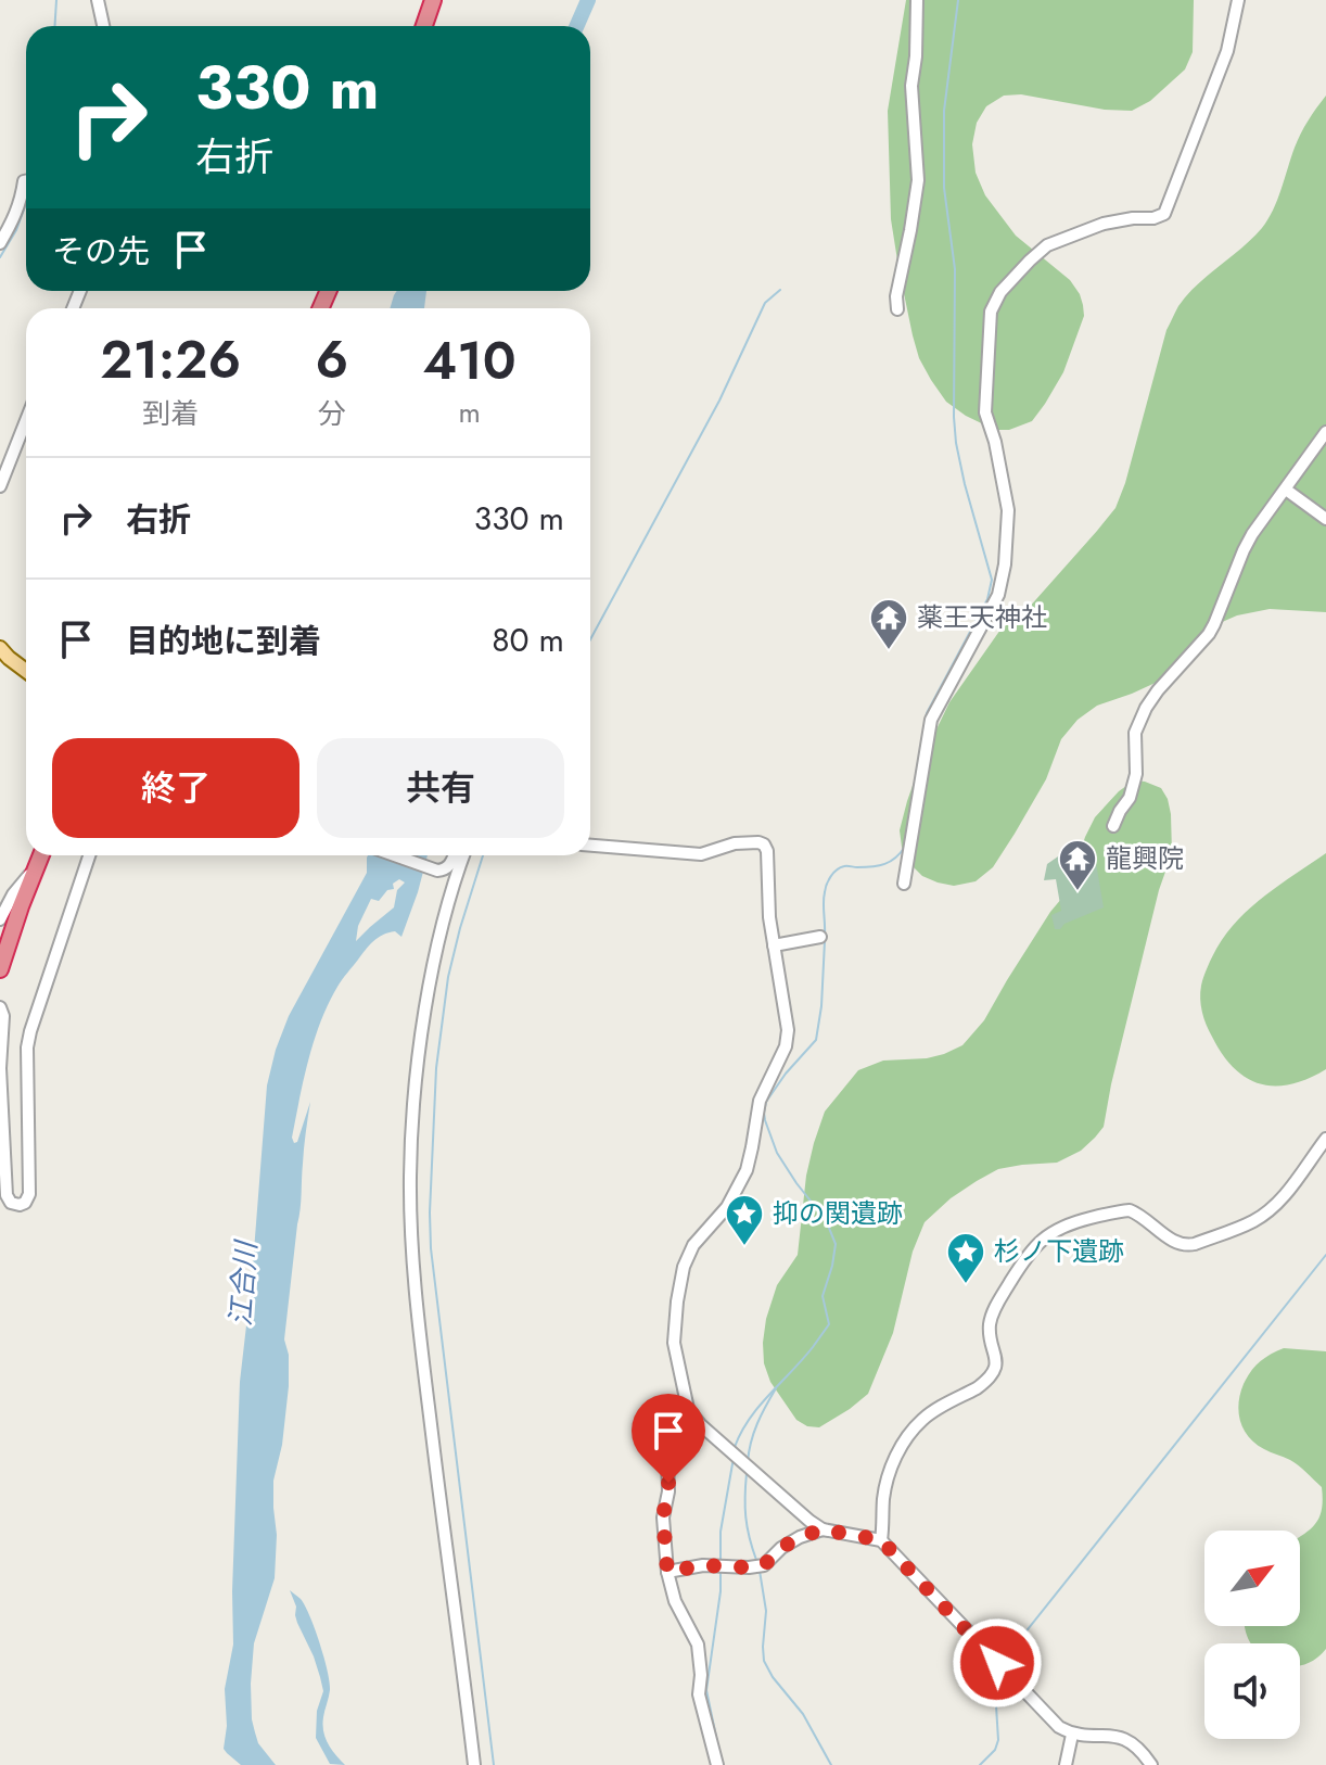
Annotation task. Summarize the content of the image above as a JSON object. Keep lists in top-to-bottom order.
{
  "water": ["江合川"],
  "places": {
    "temple": ["薬王天神社", "龍興院"],
    "place": ["抑の関遺跡", "杉ノ下遺跡"]
  },
  "north": "top right",
  "page": {
    "turn": ["330 m", "右折"],
    "then": "その先",
    "eta": [
      "21:26",
      "到着",
      "6",
      "分",
      "410",
      "m"
    ],
    "list": [
      {
        "name": "右折",
        "value": "330 m"
      },
      {
        "name": "目的地に到着",
        "value": "80 m"
      }
    ],
    "buttons": ["終了", "共有"]
  }
}
